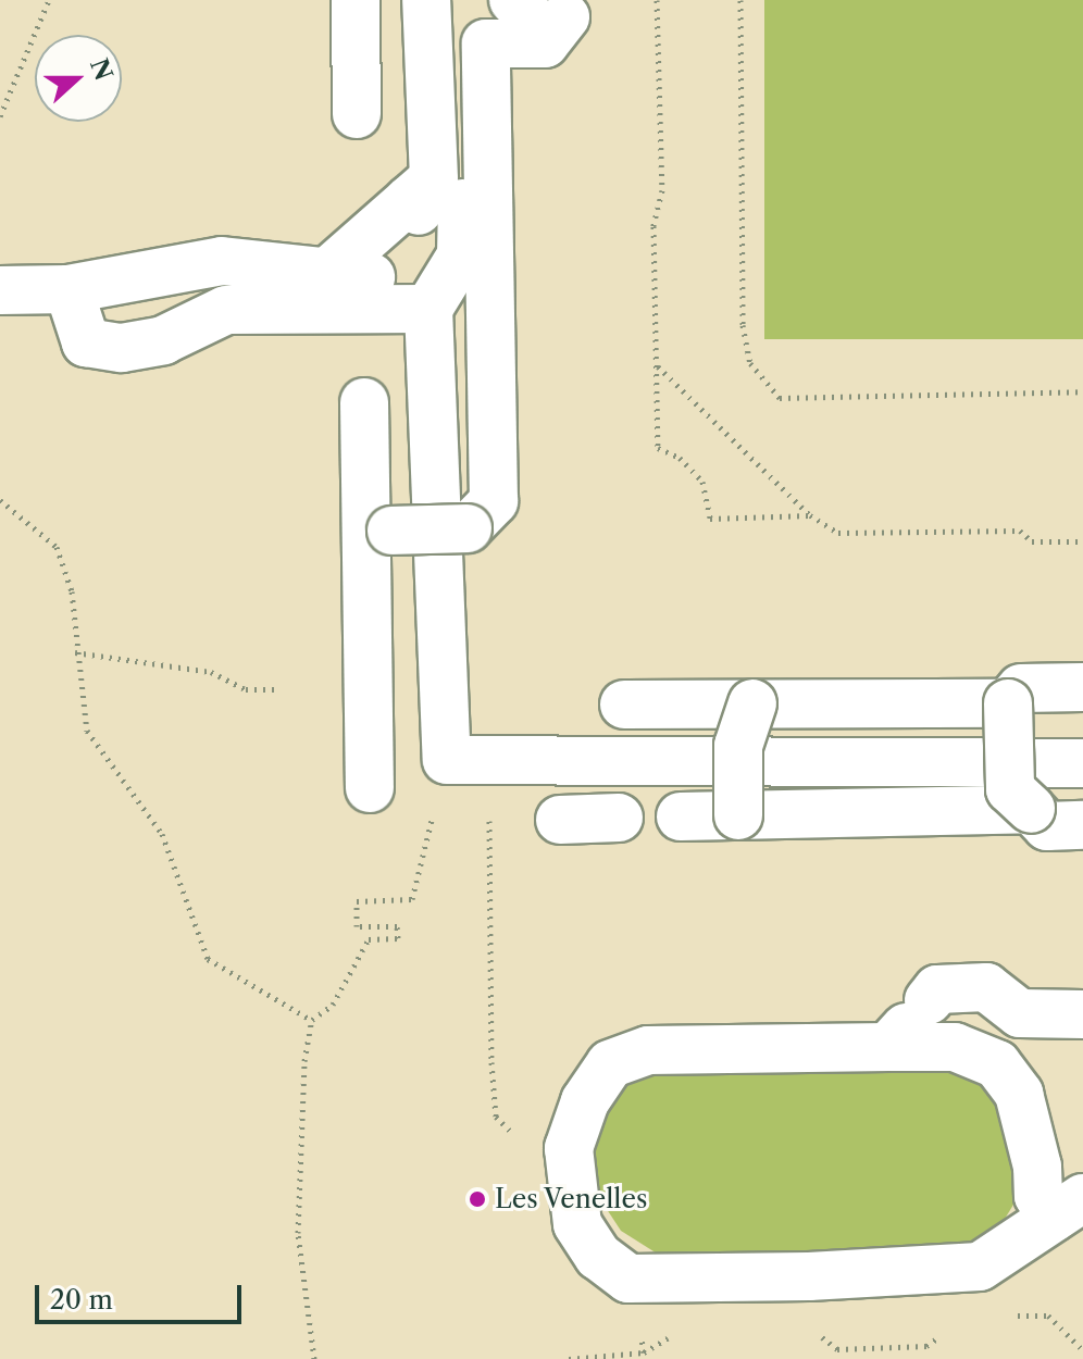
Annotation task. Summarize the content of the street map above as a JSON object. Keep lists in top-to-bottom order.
{
  "places": ["Les Venelles"],
  "scale_bar": "20 m",
  "north": "right"
}
